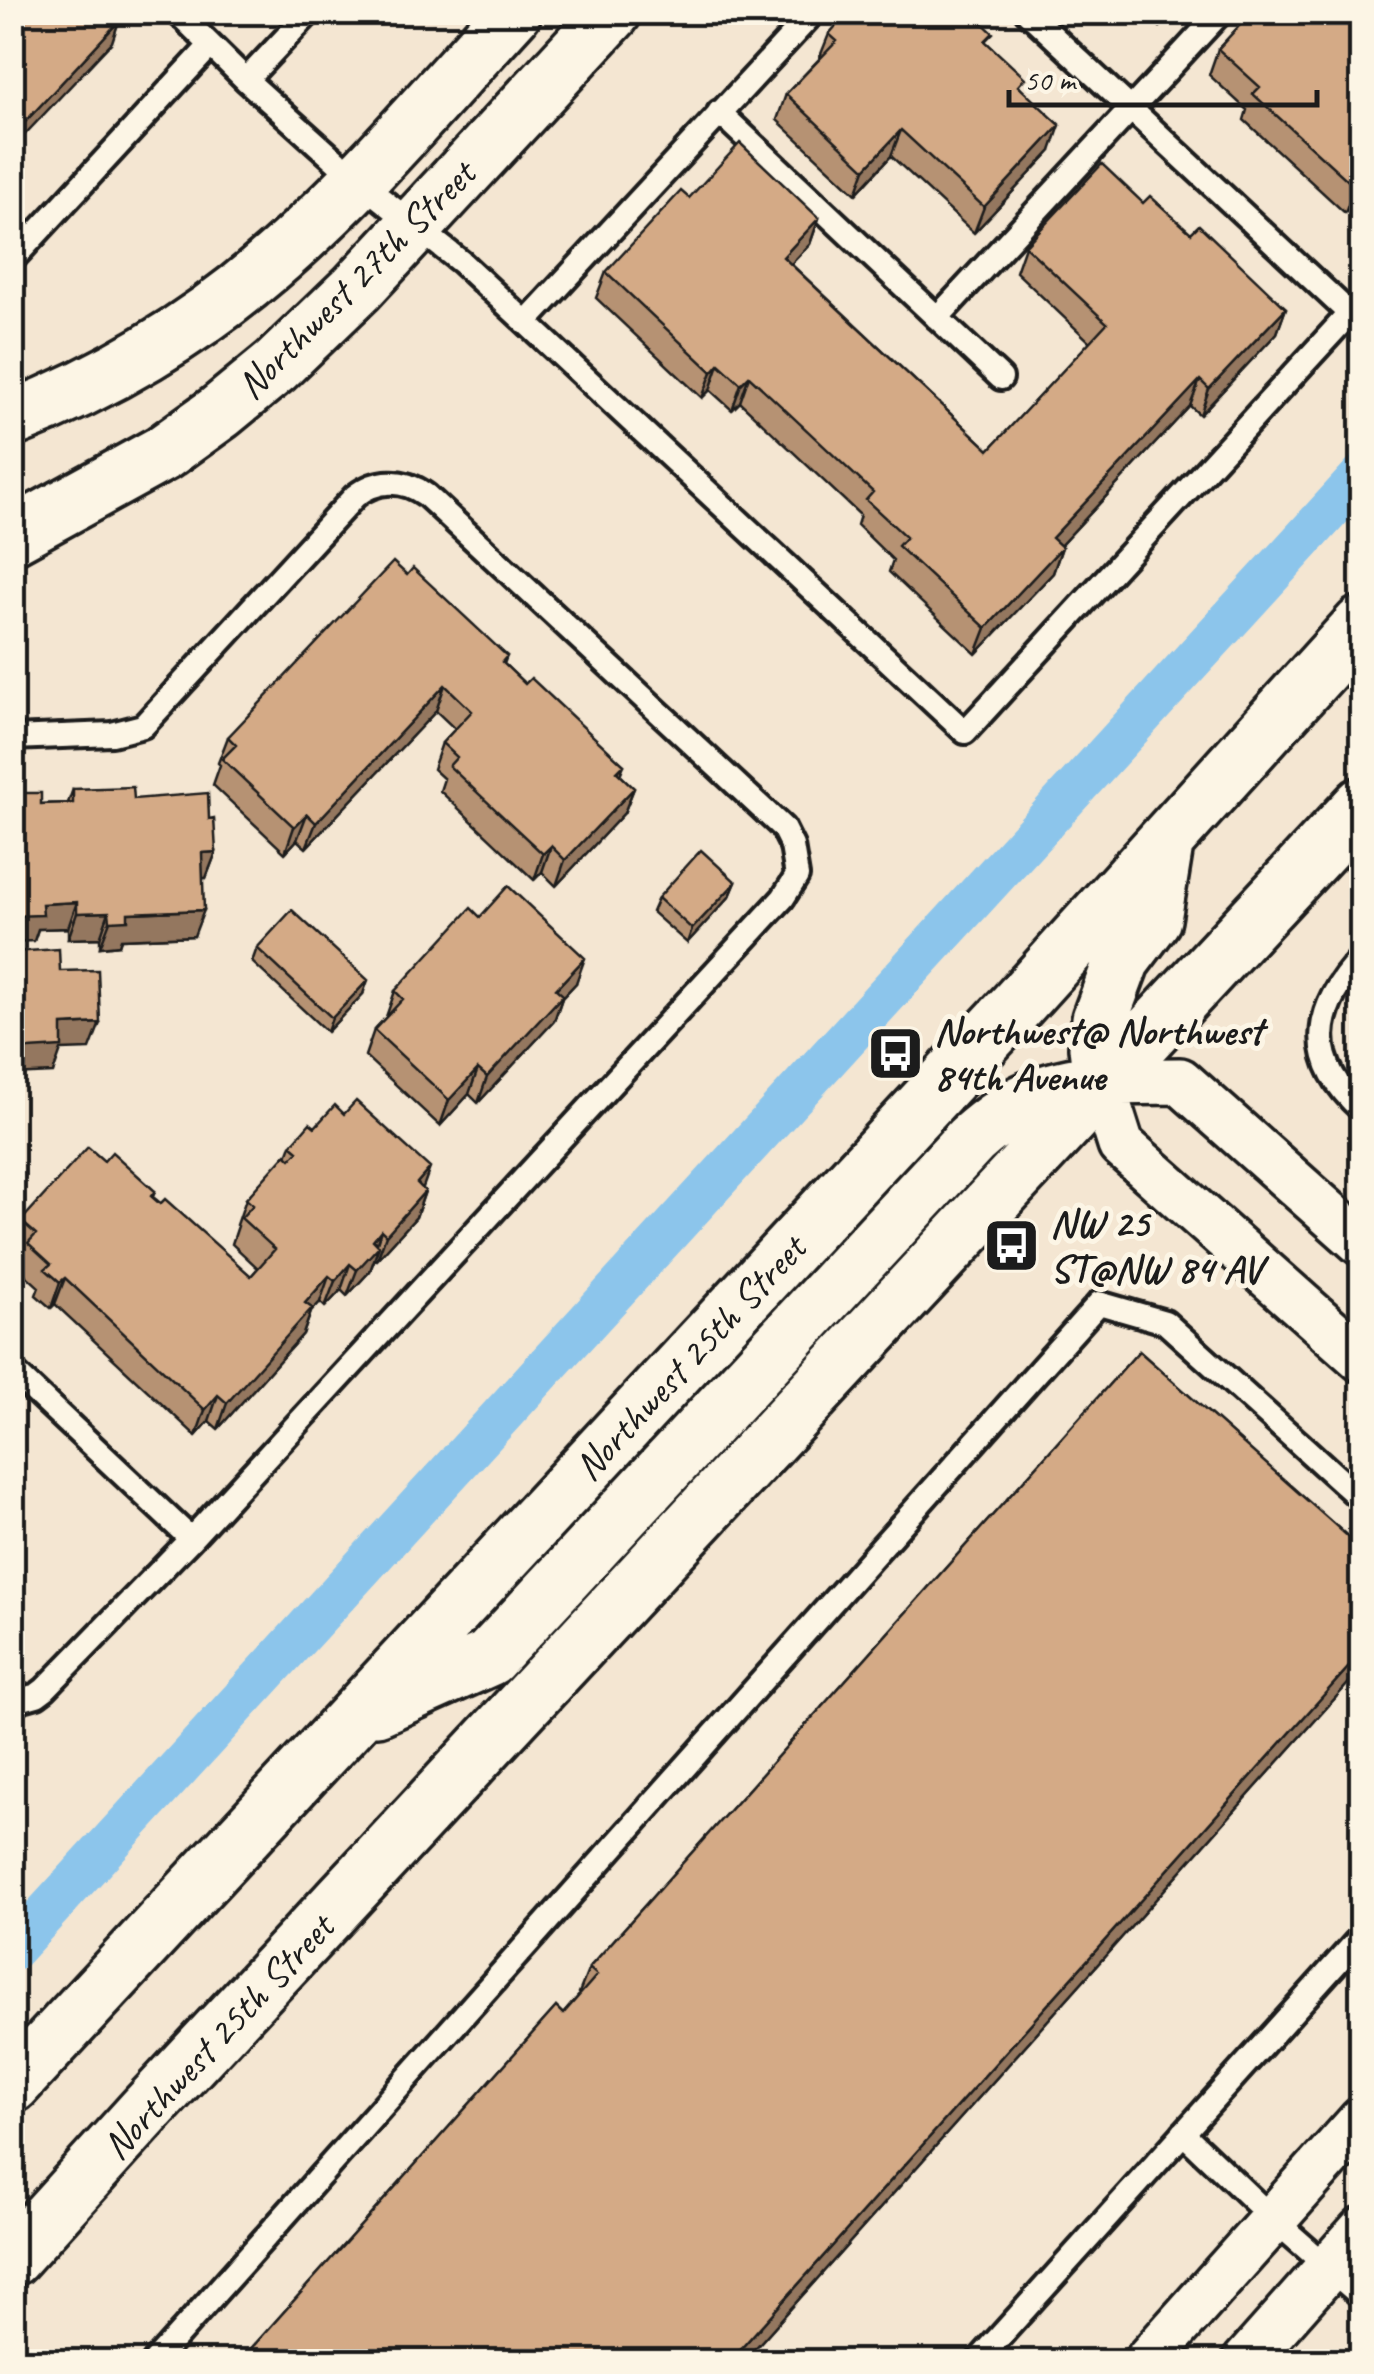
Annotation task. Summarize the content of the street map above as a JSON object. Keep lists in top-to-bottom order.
{
  "streets": {
    "main road": ["Northwest 27th Street", "Northwest 25th Street"]
  },
  "places": {
    "bus stop": ["Northwest@ Northwest 84th Avenue", "NW 25 ST@NW 84 AV"]
  },
  "scale_bar": "50 m"
}
